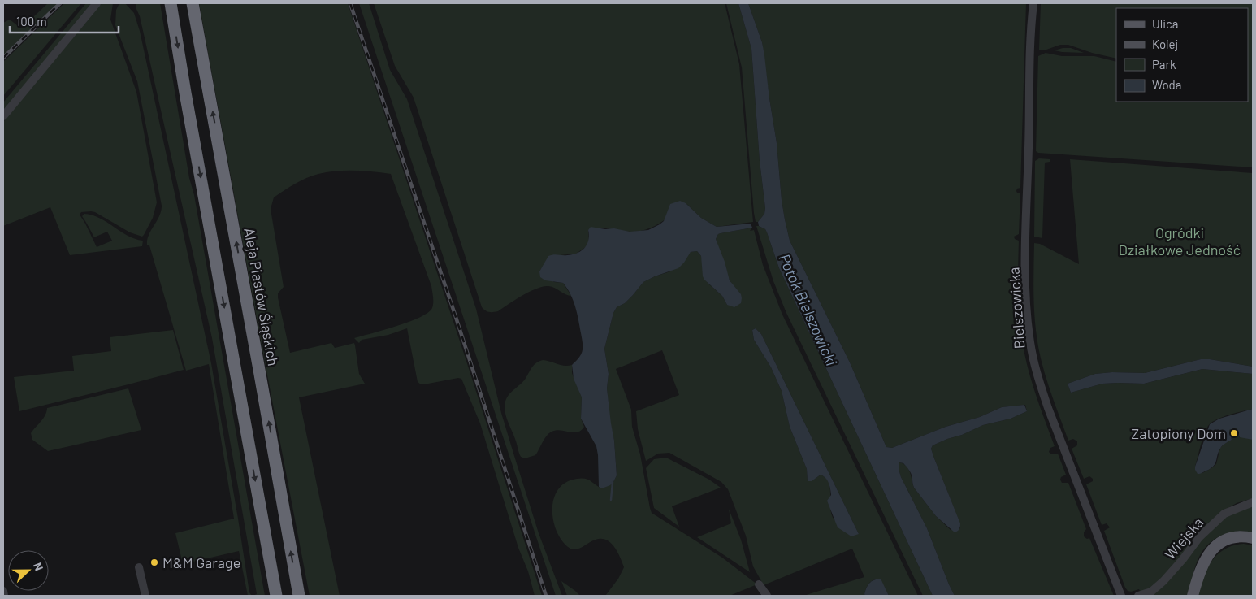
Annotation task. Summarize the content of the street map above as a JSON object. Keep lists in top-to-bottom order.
{
  "streets": {
    "highway": ["Aleja Piastów Śląskich"],
    "street": ["Bielszowicka", "Wiejska"]
  },
  "water": ["Potok Bielszowicki"],
  "parks": ["Ogródki Działkowe Jedność"],
  "places": ["Zatopiony Dom", "M&M Garage"],
  "legend": [
    "Ulica",
    "Kolej",
    "Park",
    "Woda"
  ],
  "scale_bar": "100 m",
  "north": "right"
}
